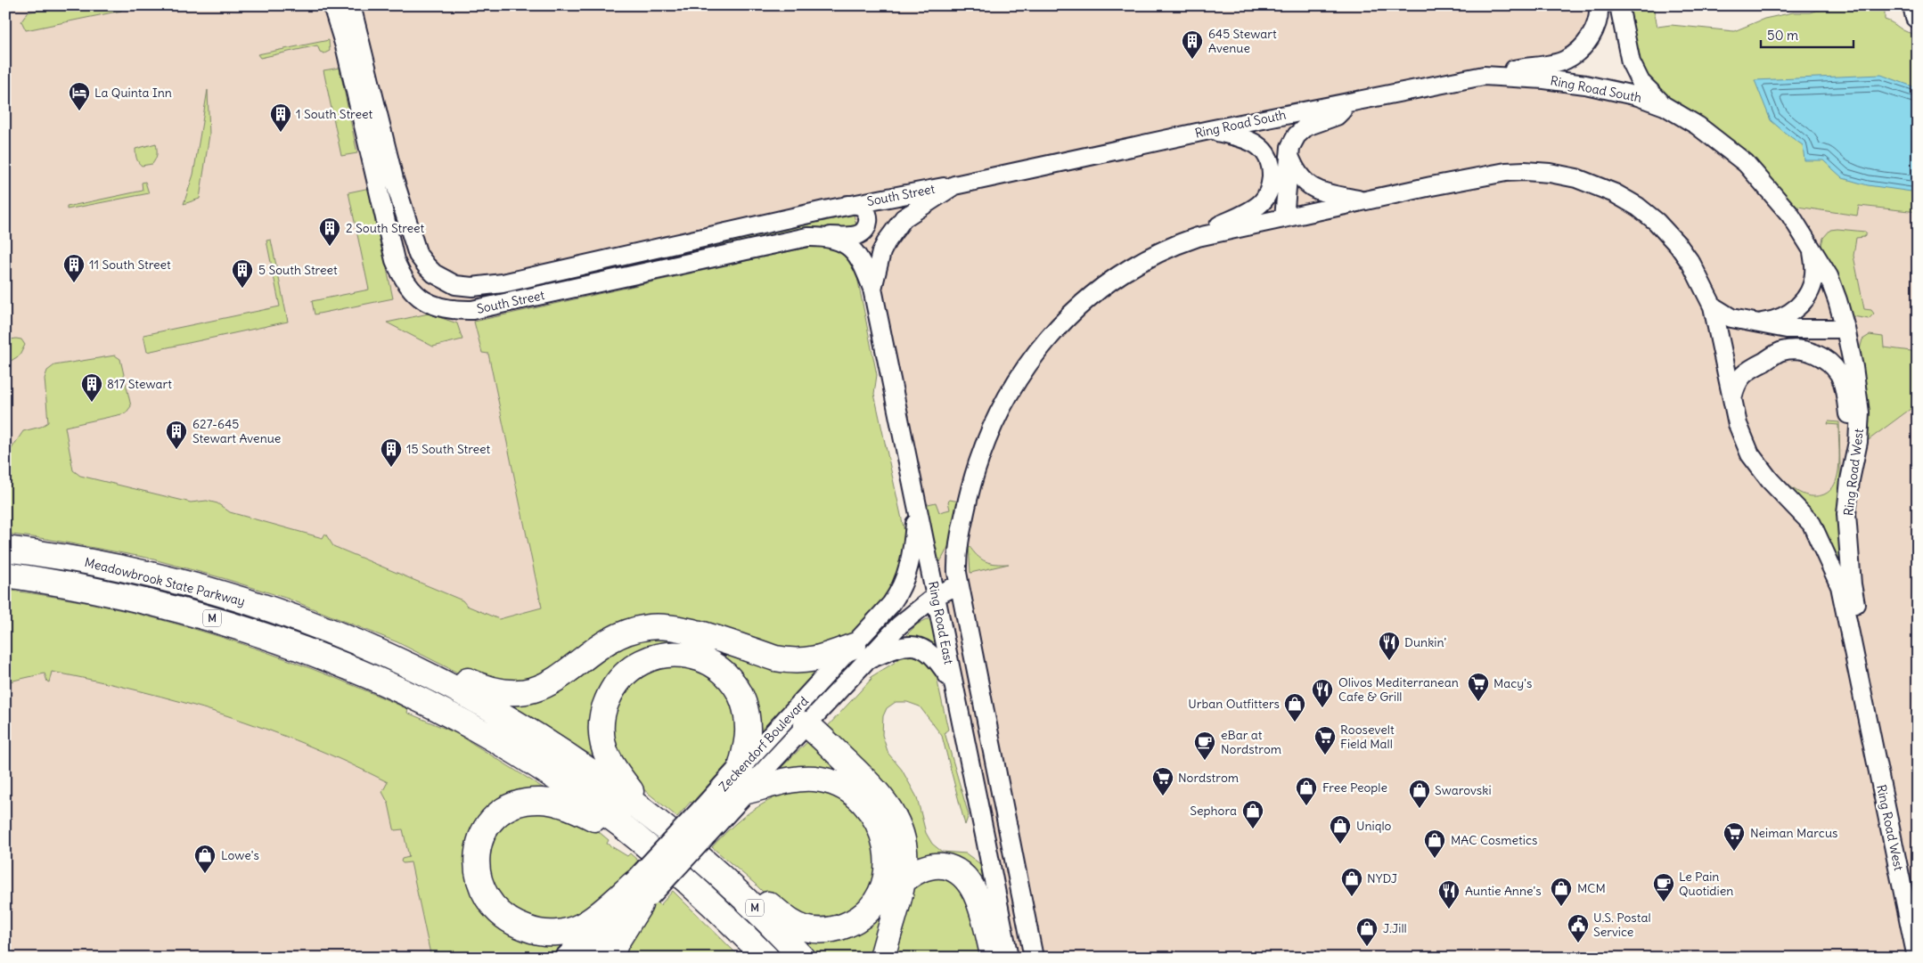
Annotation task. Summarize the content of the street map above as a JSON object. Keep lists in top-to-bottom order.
{
  "streets": {
    "highway": ["Meadowbrook State Parkway", "M"],
    "main road": ["Zeckendorf Boulevard"],
    "street": [
      "Ring Road South",
      "South Street",
      "Ring Road West",
      "Ring Road East"
    ]
  },
  "crossings": [
    ["Ring Road South", "South Street"],
    ["Ring Road South", "Ring Road West"],
    ["Ring Road South", "Ring Road East"],
    ["South Street", "Ring Road East"],
    ["Ring Road East", "Zeckendorf Boulevard"]
  ],
  "places": {
    "building": [
      "645 Stewart Avenue",
      "1 South Street",
      "2 South Street",
      "11 South Street",
      "5 South Street",
      "817 Stewart",
      "627-645 Stewart Avenue",
      "15 South Street"
    ],
    "hotel": ["La Quinta Inn"],
    "restaurant": ["Dunkin'", "Olivos Mediterranean Cafe & Grill", "Auntie Anne's"],
    "supermarket": [
      "Macy's",
      "Roosevelt Field Mall",
      "Nordstrom",
      "Neiman Marcus"
    ],
    "shop": [
      "Urban Outfitters",
      "Free People",
      "Swarovski",
      "Sephora",
      "Uniqlo",
      "MAC Cosmetics",
      "Lowe's",
      "NYDJ",
      "MCM",
      "J.Jill"
    ],
    "cafe": ["eBar at Nordstrom", "Le Pain Quotidien"],
    "public building": ["U.S. Postal Service"]
  },
  "scale_bar": "50 m"
}
